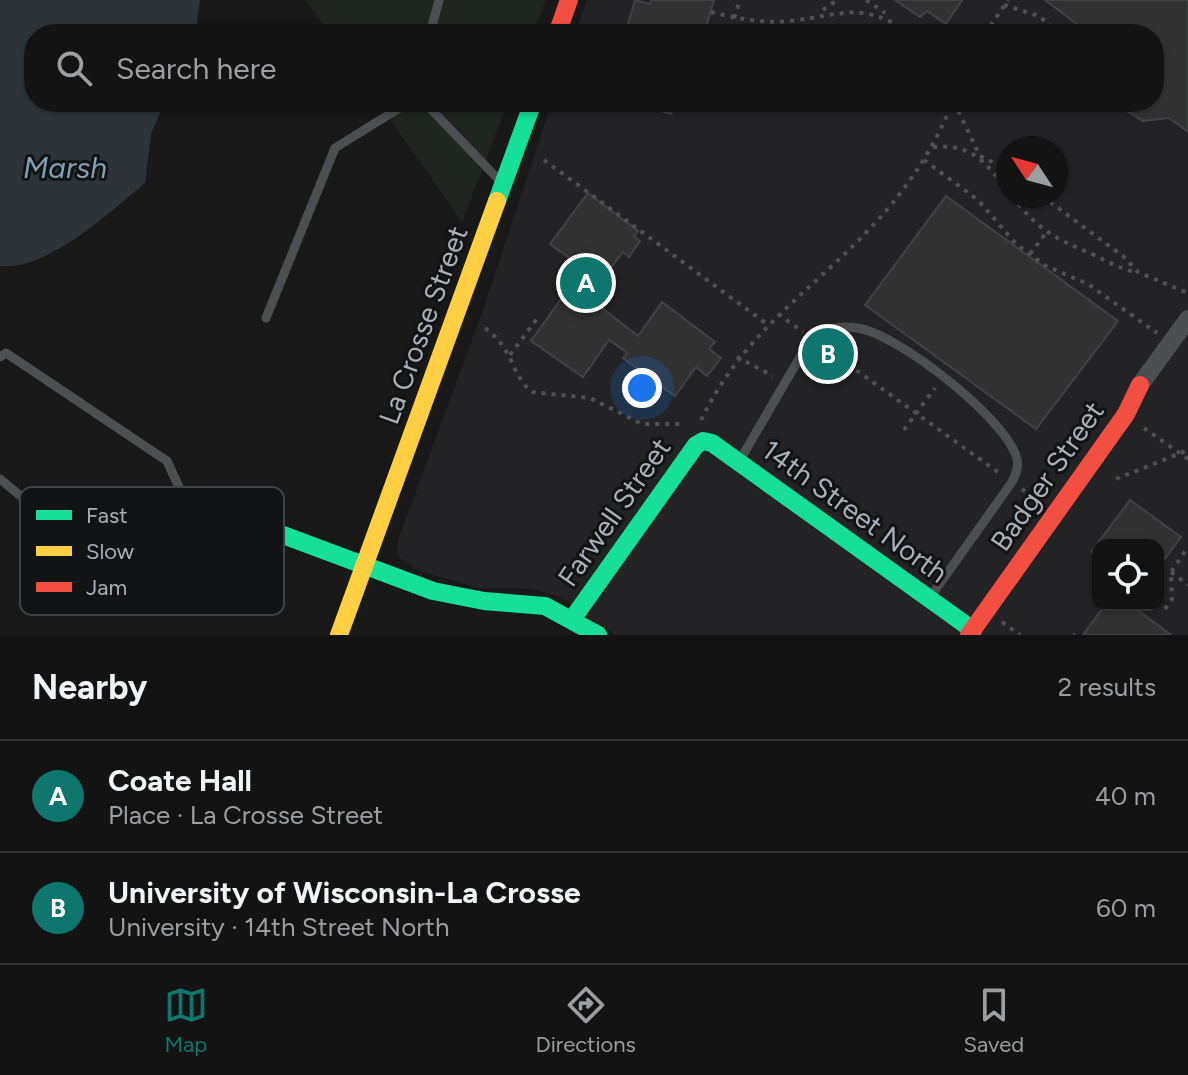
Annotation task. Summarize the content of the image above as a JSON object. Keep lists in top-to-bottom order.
{
  "streets": {
    "street": [
      "La Crosse Street",
      "Badger Street",
      "14th Street North",
      "Farwell Street"
    ]
  },
  "crossings": [
    ["Badger Street", "14th Street North"],
    ["14th Street North", "Farwell Street"]
  ],
  "water": ["Marsh"],
  "legend": ["Fast", "Slow", "Jam"],
  "north": "top left",
  "page": {
    "search": "Search here",
    "pins": ["A", "B"],
    "heading": ["Nearby", "2 results"],
    "list": [
      {
        "mark": "A",
        "name": "Coate Hall",
        "note": "Place · La Crosse Street",
        "value": "40 m"
      },
      {
        "mark": "B",
        "name": "University of Wisconsin-La Crosse",
        "note": "University · 14th Street North",
        "value": "60 m"
      }
    ],
    "nav": ["Map", "Directions", "Saved"]
  }
}
